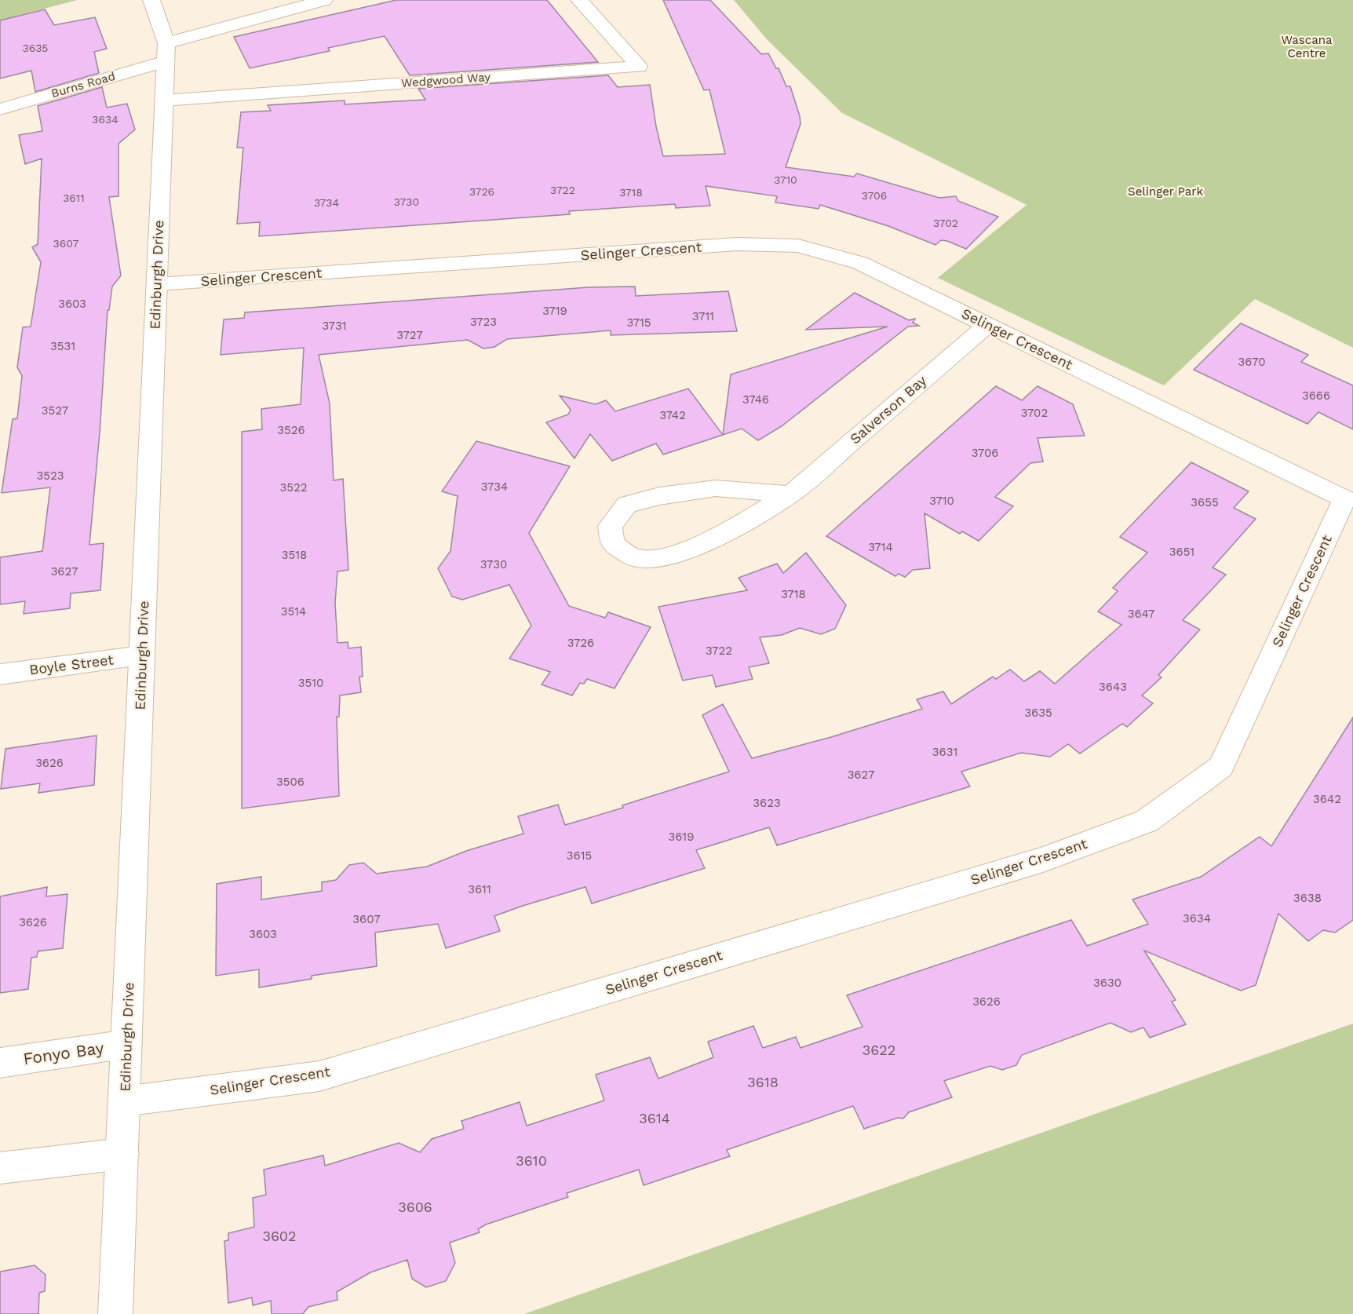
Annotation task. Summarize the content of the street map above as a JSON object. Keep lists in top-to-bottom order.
{
  "streets": {
    "street": [
      "Wedgwood Way",
      "Burns Road",
      "Selinger Crescent",
      "Edinburgh Drive",
      "Salverson Bay",
      "Boyle Street",
      "Fonyo Bay"
    ]
  },
  "crossings": [
    ["Wedgwood Way", "Edinburgh Drive"],
    ["Burns Road", "Edinburgh Drive"],
    ["Selinger Crescent", "Edinburgh Drive"],
    ["Selinger Crescent", "Salverson Bay"],
    ["Edinburgh Drive", "Boyle Street"],
    ["Edinburgh Drive", "Fonyo Bay"]
  ],
  "parks": ["Wascana Centre", "Selinger Park"],
  "house_numbers": [
    "3635",
    "3634",
    "3710",
    "3722",
    "3726",
    "3718",
    "3706",
    "3611",
    "3730",
    "3734",
    "3702",
    "3607",
    "3603",
    "3719",
    "3711",
    "3723",
    "3715",
    "3731",
    "3727",
    "3531",
    "3670",
    "3666",
    "3746",
    "3527",
    "3702",
    "3742",
    "3526",
    "3706",
    "3523",
    "3734",
    "3522",
    "3710",
    "3655",
    "3714",
    "3651",
    "3518",
    "3730",
    "3627",
    "3718",
    "3514",
    "3647",
    "3726",
    "3722",
    "3510",
    "3643",
    "3635",
    "3631",
    "3626",
    "3627",
    "3506",
    "3642",
    "3623",
    "3619",
    "3615",
    "3611",
    "3638",
    "3634",
    "3607",
    "3626",
    "3603",
    "3630",
    "3626",
    "3622",
    "3618",
    "3614",
    "3610",
    "3606",
    "3602"
  ]
}
